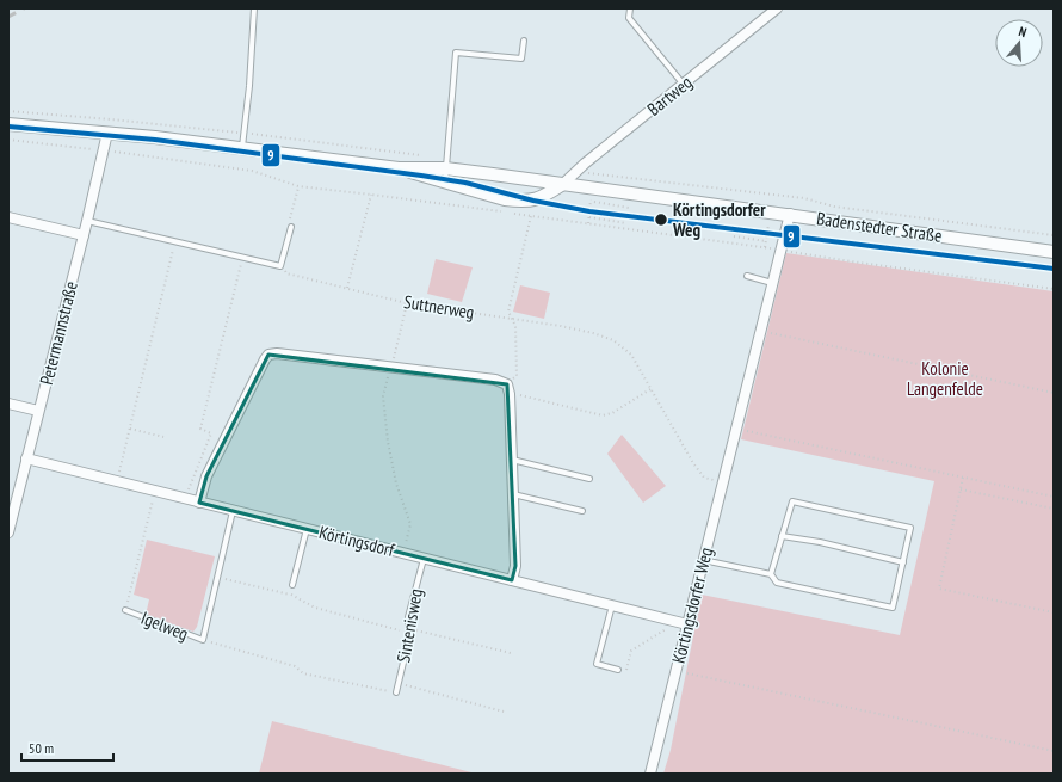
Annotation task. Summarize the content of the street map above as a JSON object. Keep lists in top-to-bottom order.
{
  "streets": {
    "street": [
      "Bartweg",
      "Badenstedter Straße",
      "Petermannstraße",
      "Körtingsdorf",
      "Körtingsdorfer Weg"
    ],
    "lane": ["Igelweg", "Sintenisweg"],
    "path": ["Suttnerweg"]
  },
  "crossings": [
    ["Bartweg", "Badenstedter Straße"],
    ["Badenstedter Straße", "Petermannstraße"],
    ["Badenstedter Straße", "Körtingsdorfer Weg"],
    ["Suttnerweg", "Körtingsdorfer Weg"],
    ["Petermannstraße", "Körtingsdorf"],
    ["Körtingsdorf", "Körtingsdorfer Weg"],
    ["Körtingsdorf", "Igelweg"],
    ["Körtingsdorf", "Sintenisweg"]
  ],
  "parks": ["Kolonie Langenfelde"],
  "places": ["Körtingsdorfer Weg"],
  "lines": ["transit line 9"],
  "scale_bar": "50 m",
  "north": "top"
}
